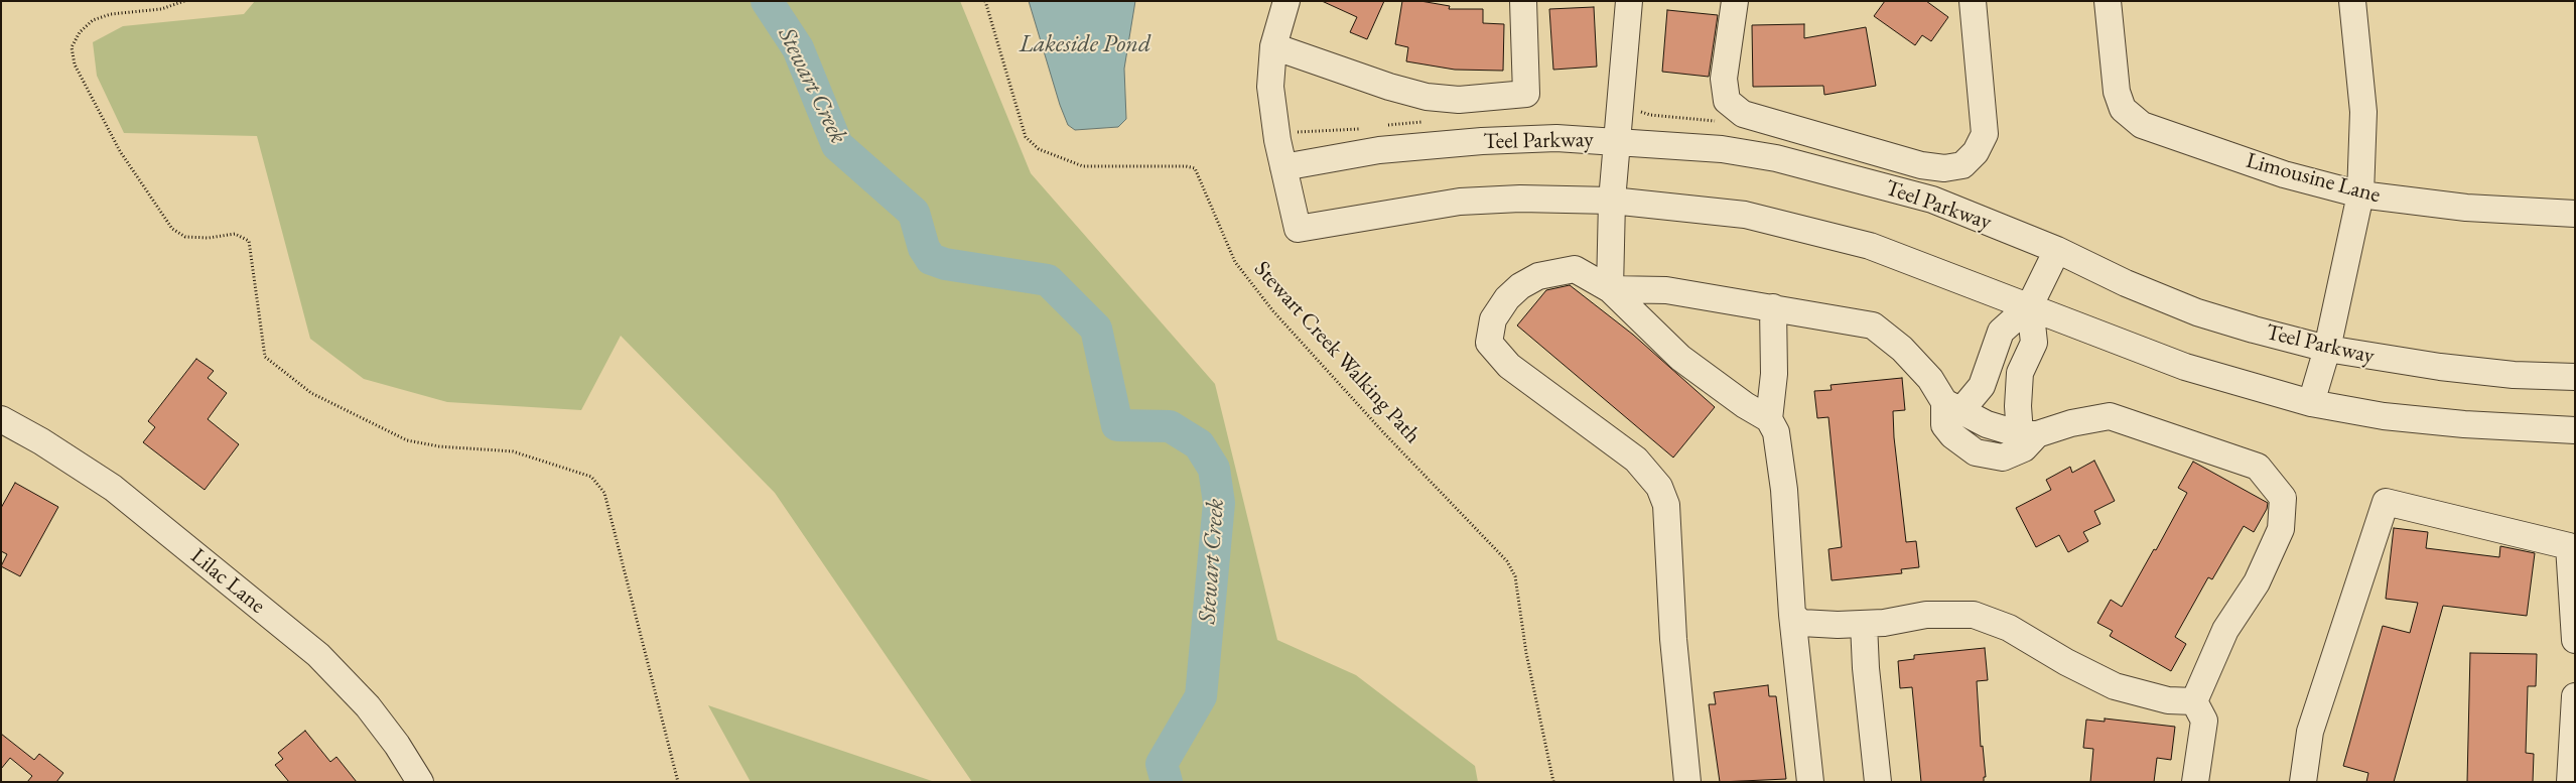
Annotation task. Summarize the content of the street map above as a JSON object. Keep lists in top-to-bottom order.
{
  "streets": {
    "street": ["Teel Parkway", "Limousine Lane", "Lilac Lane"],
    "path": ["Stewart Creek Walking Path"]
  },
  "water": ["Lakeside Pond", "Stewart Creek"]
}
